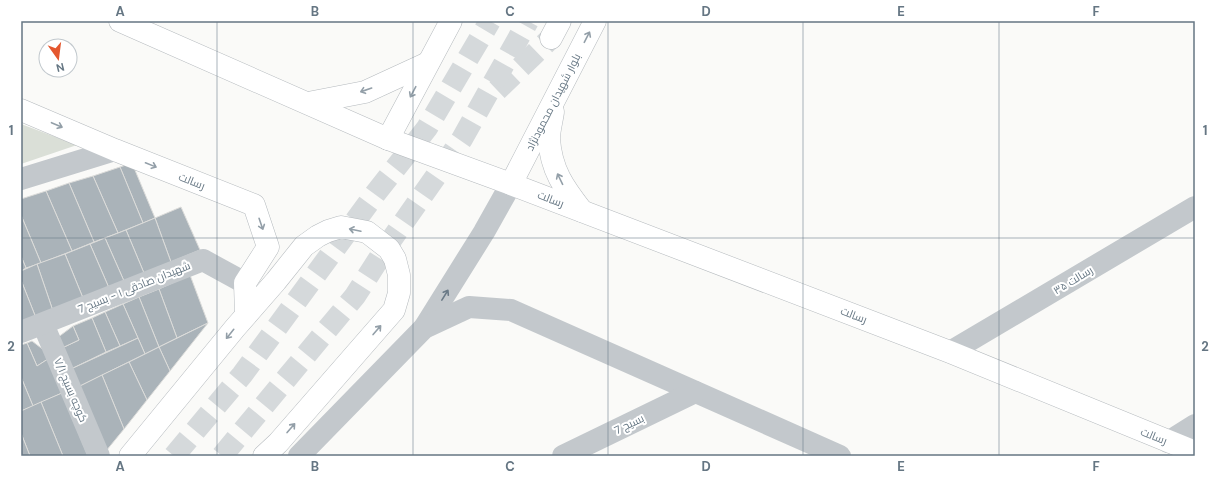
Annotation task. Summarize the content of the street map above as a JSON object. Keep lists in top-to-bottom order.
{
  "streets": {
    "main road": ["بلوار شهیدان محمودنژاد", "رسالت"],
    "street": [
      "رسالت ۳۵",
      "شهیدان صادقی ۱ - بسیج 7",
      "کوچه بسیج ۷/۱",
      "بسیج 7"
    ]
  },
  "crossings": [
    ["بلوار شهیدان محمودنژاد", "رسالت"],
    ["رسالت", "رسالت ۳۵"],
    ["رسالت", "شهیدان صادقی ۱ - بسیج 7"],
    ["شهیدان صادقی ۱ - بسیج 7", "کوچه بسیج ۷/۱"]
  ],
  "one_way": ["بلوار شهیدان محمودنژاد"],
  "north": "bottom",
  "grid": {
    "columns": [
      "A",
      "B",
      "C",
      "D",
      "E",
      "F"
    ],
    "rows": ["1", "2"]
  }
}
